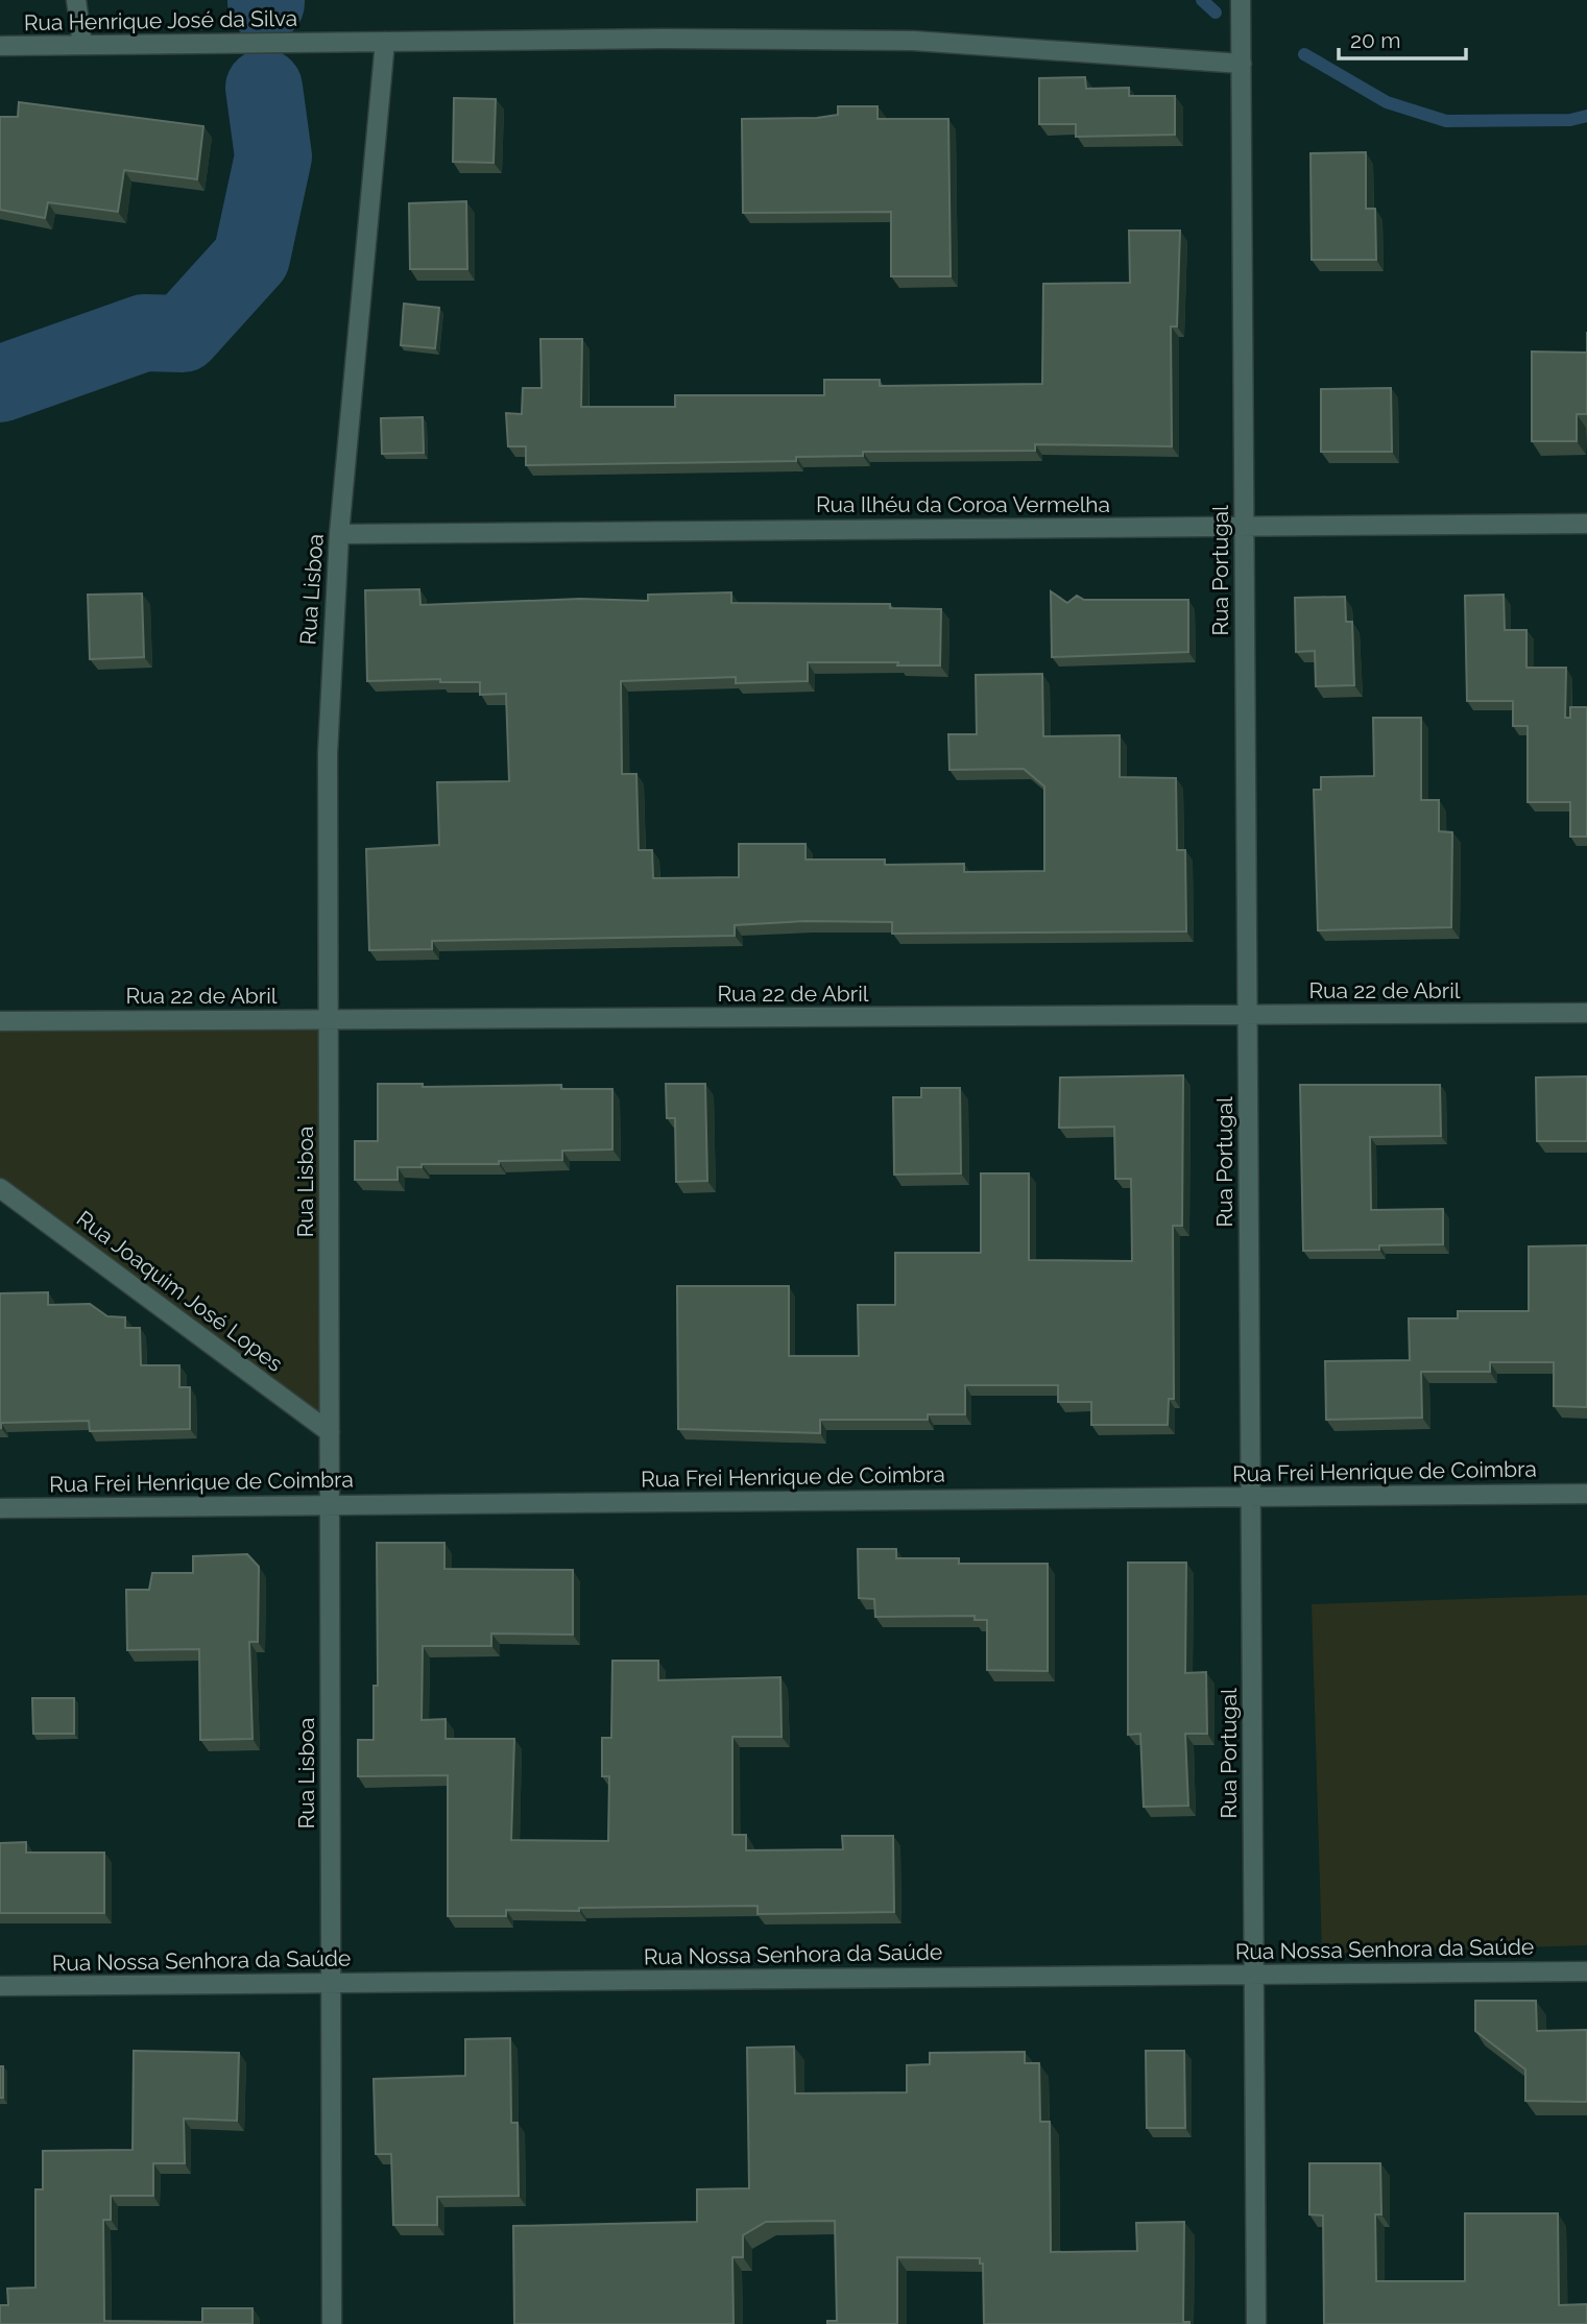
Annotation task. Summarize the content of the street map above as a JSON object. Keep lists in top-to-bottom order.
{
  "streets": {
    "street": [
      "Rua Henrique José da Silva",
      "Rua Ilhéu da Coroa Vermelha",
      "Rua Portugal",
      "Rua Lisboa",
      "Rua 22 de Abril",
      "Rua Joaquim José Lopes",
      "Rua Frei Henrique de Coimbra",
      "Rua Nossa Senhora da Saúde"
    ]
  },
  "crossings": [
    ["Rua Henrique José da Silva", "Rua Portugal"],
    ["Rua Henrique José da Silva", "Rua Lisboa"],
    ["Rua Ilhéu da Coroa Vermelha", "Rua Portugal"],
    ["Rua Ilhéu da Coroa Vermelha", "Rua Lisboa"],
    ["Rua Portugal", "Rua 22 de Abril"],
    ["Rua Portugal", "Rua Frei Henrique de Coimbra"],
    ["Rua Portugal", "Rua Nossa Senhora da Saúde"],
    ["Rua Lisboa", "Rua 22 de Abril"],
    ["Rua Lisboa", "Rua Joaquim José Lopes"],
    ["Rua Lisboa", "Rua Frei Henrique de Coimbra"],
    ["Rua Lisboa", "Rua Nossa Senhora da Saúde"]
  ],
  "scale_bar": "20 m"
}
